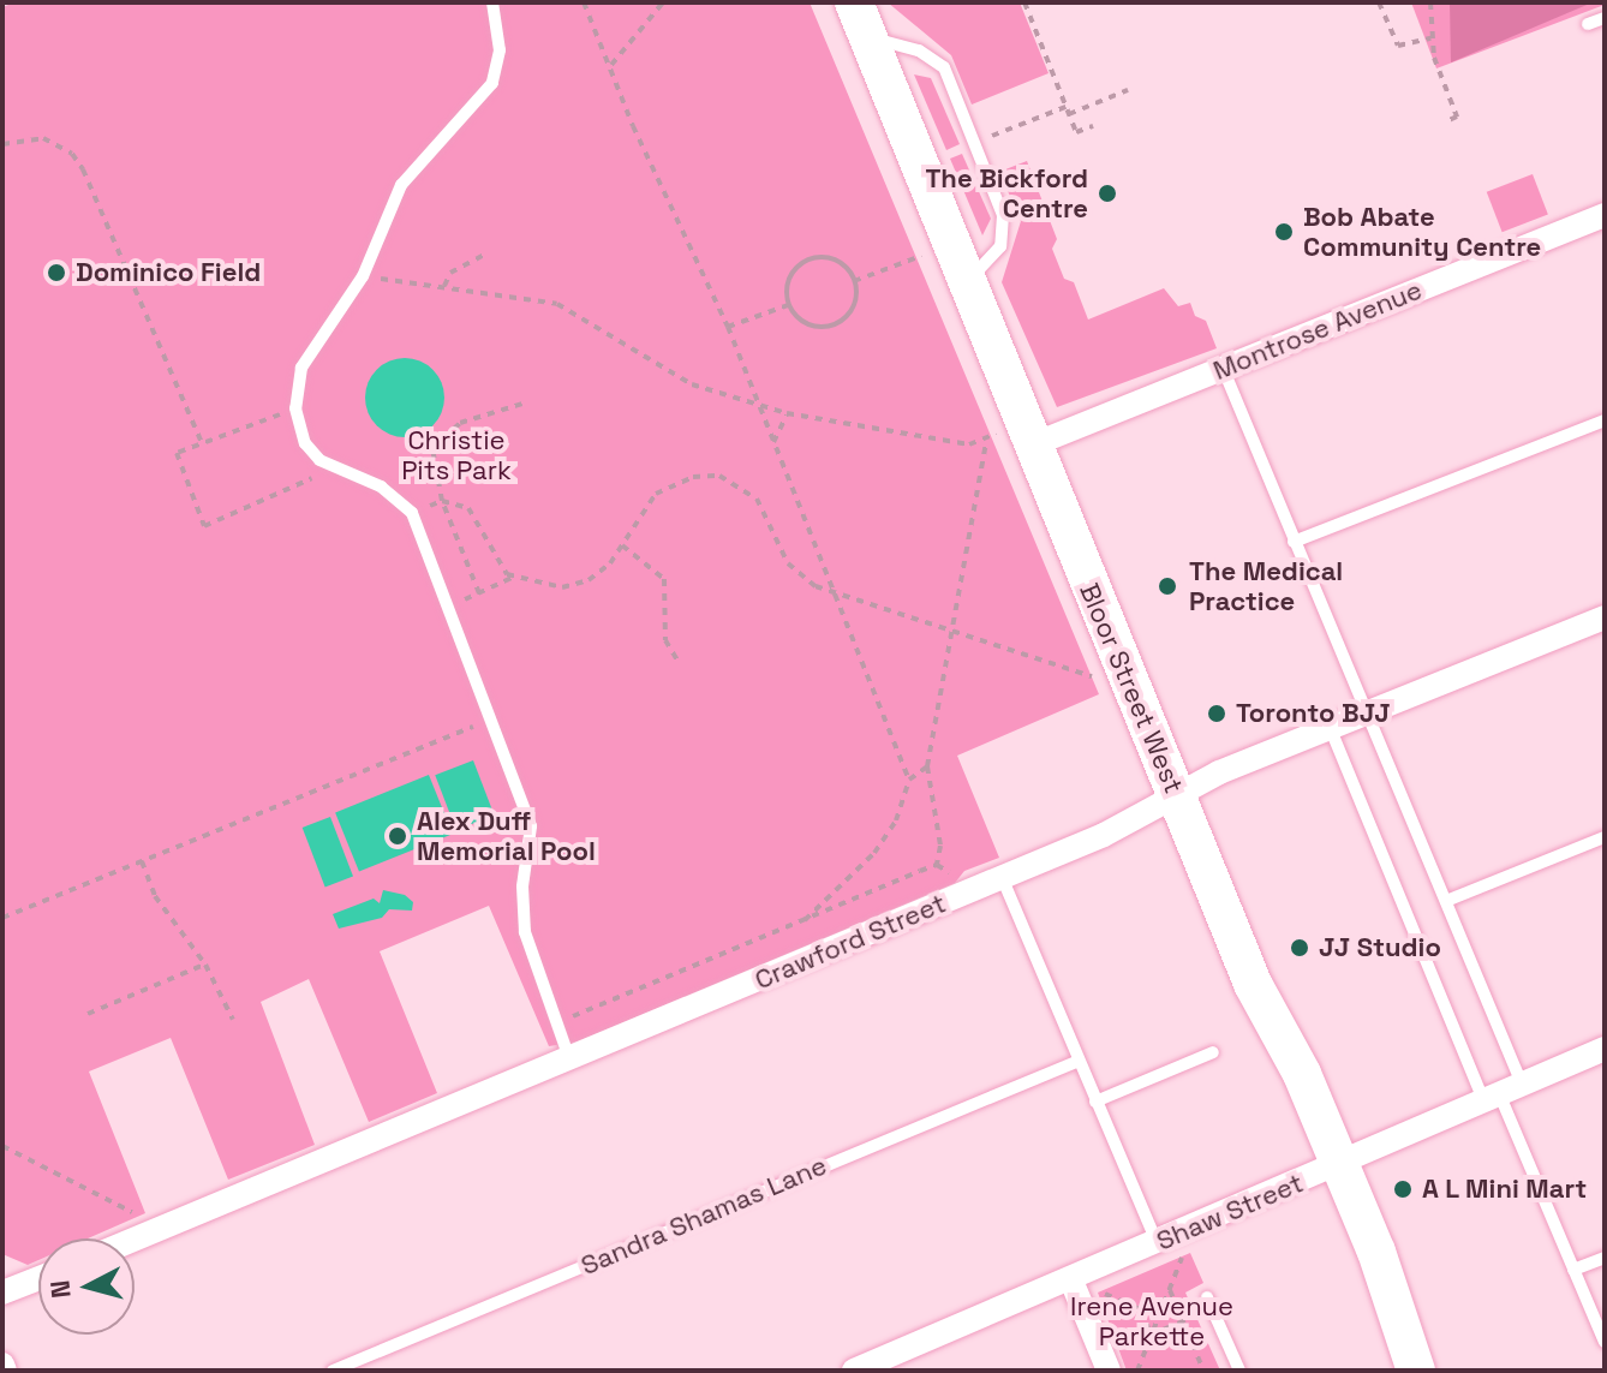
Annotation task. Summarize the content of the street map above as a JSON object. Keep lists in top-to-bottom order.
{
  "streets": {
    "main road": ["Bloor Street West"],
    "street": ["Montrose Avenue", "Crawford Street", "Shaw Street"],
    "lane": ["Sandra Shamas Lane"]
  },
  "crossings": [
    ["Montrose Avenue", "Bloor Street West"],
    ["Bloor Street West", "Crawford Street"],
    ["Bloor Street West", "Shaw Street"]
  ],
  "parks": ["Christie Pits Park", "Irene Avenue Parkette"],
  "places": [
    "The Bickford Centre",
    "Bob Abate Community Centre",
    "Dominico Field",
    "The Medical Practice",
    "Toronto BJJ",
    "Alex Duff Memorial Pool",
    "JJ Studio",
    "A L Mini Mart"
  ],
  "north": "left"
}
